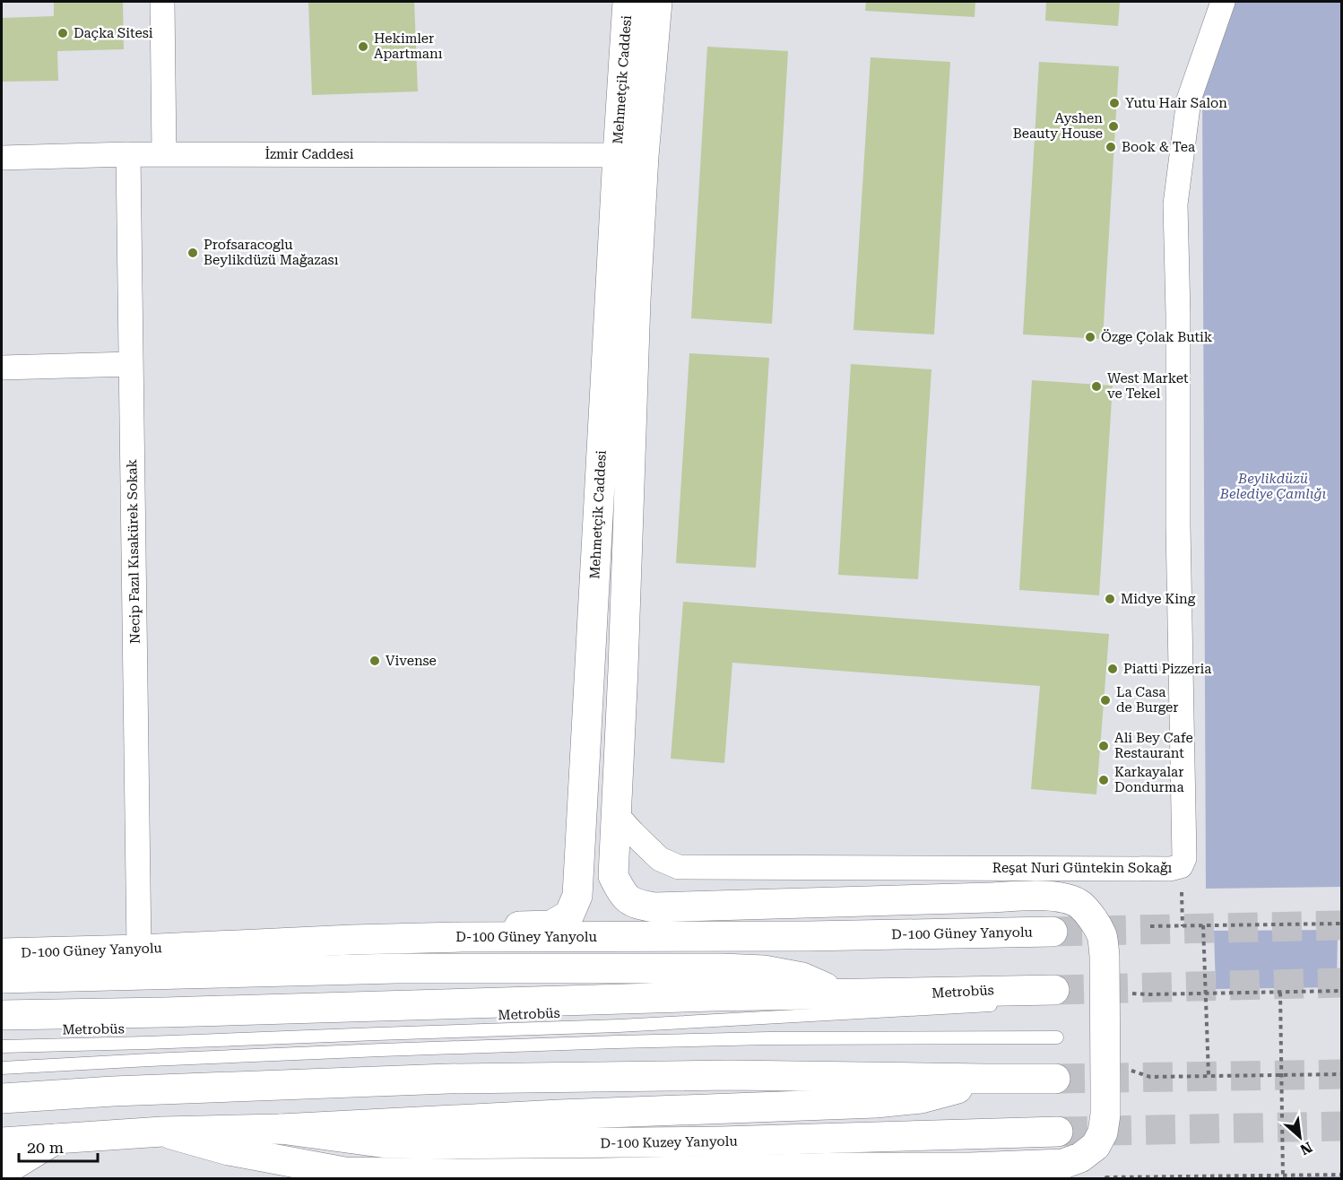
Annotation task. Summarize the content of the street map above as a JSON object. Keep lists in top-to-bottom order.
{
  "streets": {
    "main road": ["Mehmetçik Caddesi", "D-100 Güney Yanyolu", "D-100 Kuzey Yanyolu"],
    "street": ["İzmir Caddesi", "Necip Fazıl Kısakürek Sokak", "Reşat Nuri Güntekin Sokağı"],
    "lane": ["Metrobüs"]
  },
  "crossings": [
    ["Mehmetçik Caddesi", "İzmir Caddesi"],
    ["Mehmetçik Caddesi", "Reşat Nuri Güntekin Sokağı"],
    ["Mehmetçik Caddesi", "D-100 Güney Yanyolu"],
    ["İzmir Caddesi", "Necip Fazıl Kısakürek Sokak"],
    ["Necip Fazıl Kısakürek Sokak", "D-100 Güney Yanyolu"]
  ],
  "parks": ["Beylikdüzü Belediye Çamlığı"],
  "places": [
    "Daçka Sitesi",
    "Hekimler Apartmanı",
    "Yutu Hair Salon",
    "Ayshen Beauty House",
    "Book & Tea",
    "Profsaracoglu Beylikdüzü Mağazası",
    "Özge Çolak Butik",
    "West Market ve Tekel",
    "Midye King",
    "Vivense",
    "Piatti Pizzeria",
    "La Casa de Burger",
    "Ali Bey Cafe Restaurant",
    "Karkayalar Dondurma"
  ],
  "scale_bar": "20 m",
  "north": "bottom right"
}
